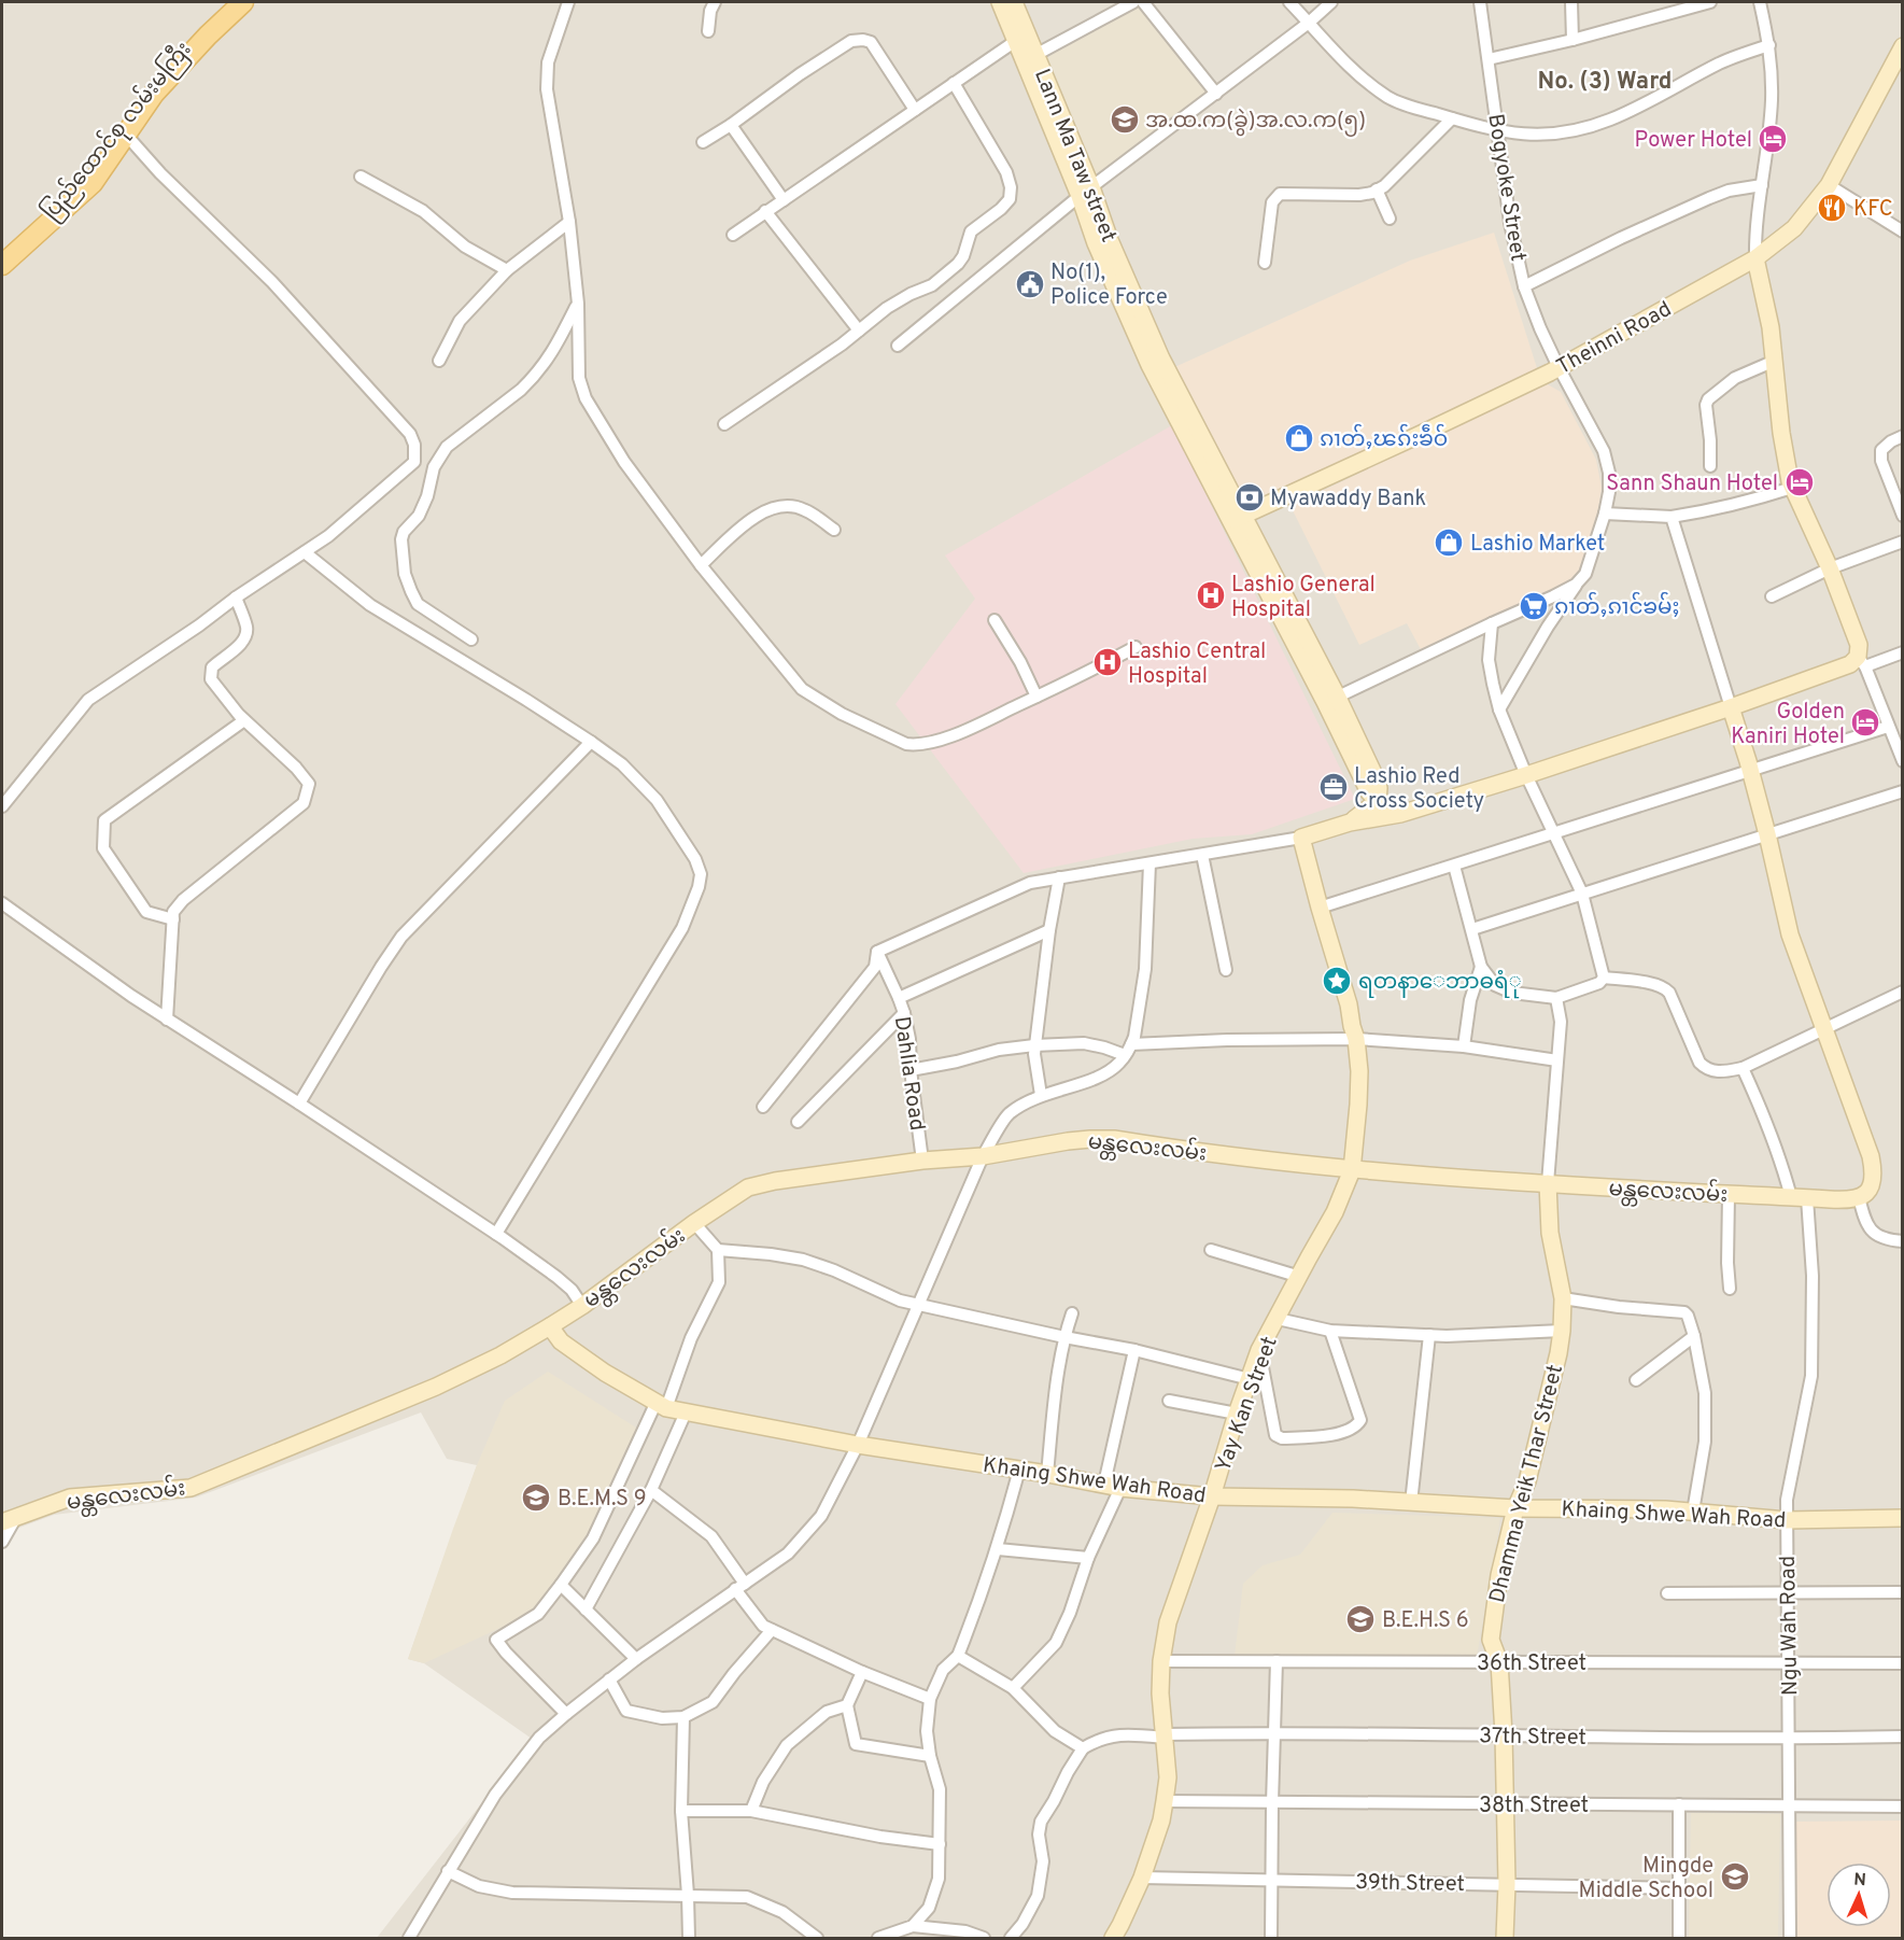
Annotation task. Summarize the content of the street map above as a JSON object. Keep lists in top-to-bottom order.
{
  "streets": {
    "main road": [
      "ပြည်ထောင်စု လမ်းမကြီး",
      "Lann Ma Taw street",
      "Theinni Road",
      "မန္တလေးလမ်း",
      "Yay Kan Street",
      "Khaing Shwe Wah Road",
      "Dhamma Yeik Thar Street"
    ],
    "street": [
      "Bogyoke Street",
      "Dahlia Road",
      "Ngu Wah Road",
      "36th Street",
      "37th Street",
      "38th Street",
      "39th Street"
    ]
  },
  "crossings": [
    ["Lann Ma Taw street", "Theinni Road"],
    ["Bogyoke Street", "Theinni Road"],
    ["Dahlia Road", "မန္တလေးလမ်း"],
    ["မန္တလေးလမ်း", "Yay Kan Street"],
    ["မန္တလေးလမ်း", "Khaing Shwe Wah Road"],
    ["မန္တလေးလမ်း", "Dhamma Yeik Thar Street"],
    ["မန္တလေးလမ်း", "Ngu Wah Road"],
    ["Yay Kan Street", "Khaing Shwe Wah Road"],
    ["Yay Kan Street", "36th Street"],
    ["Yay Kan Street", "37th Street"],
    ["Yay Kan Street", "38th Street"],
    ["Yay Kan Street", "39th Street"],
    ["Khaing Shwe Wah Road", "Dhamma Yeik Thar Street"],
    ["Khaing Shwe Wah Road", "Ngu Wah Road"],
    ["Dhamma Yeik Thar Street", "36th Street"],
    ["Dhamma Yeik Thar Street", "37th Street"],
    ["Dhamma Yeik Thar Street", "38th Street"],
    ["Dhamma Yeik Thar Street", "39th Street"],
    ["Ngu Wah Road", "36th Street"],
    ["Ngu Wah Road", "37th Street"],
    ["Ngu Wah Road", "38th Street"]
  ],
  "districts": ["No. (3) Ward"],
  "places": {
    "school or university": [
      "အ.ထ.က(ခွဲ)အ.လ.က(၅)",
      "B.E.M.S 9",
      "B.E.H.S 6",
      "Mingde Middle School"
    ],
    "hotel": ["Power Hotel", "Sann Shaun Hotel", "Golden Kaniri Hotel"],
    "restaurant": ["KFC"],
    "public building": ["No(1), Police Force"],
    "shop": ["ၵၢတ်ႇၽၵ်းၶဵဝ်", "Lashio Market"],
    "bank": ["Myawaddy Bank"],
    "hospital": ["Lashio General Hospital", "Lashio Central Hospital"],
    "supermarket": ["ၵၢတ်ႇၵၢင်ၶမ်ႈ"],
    "office": ["Lashio Red Cross Society"],
    "place": ["ရတနာေဘာဓရံု"]
  },
  "north": "top"
}
